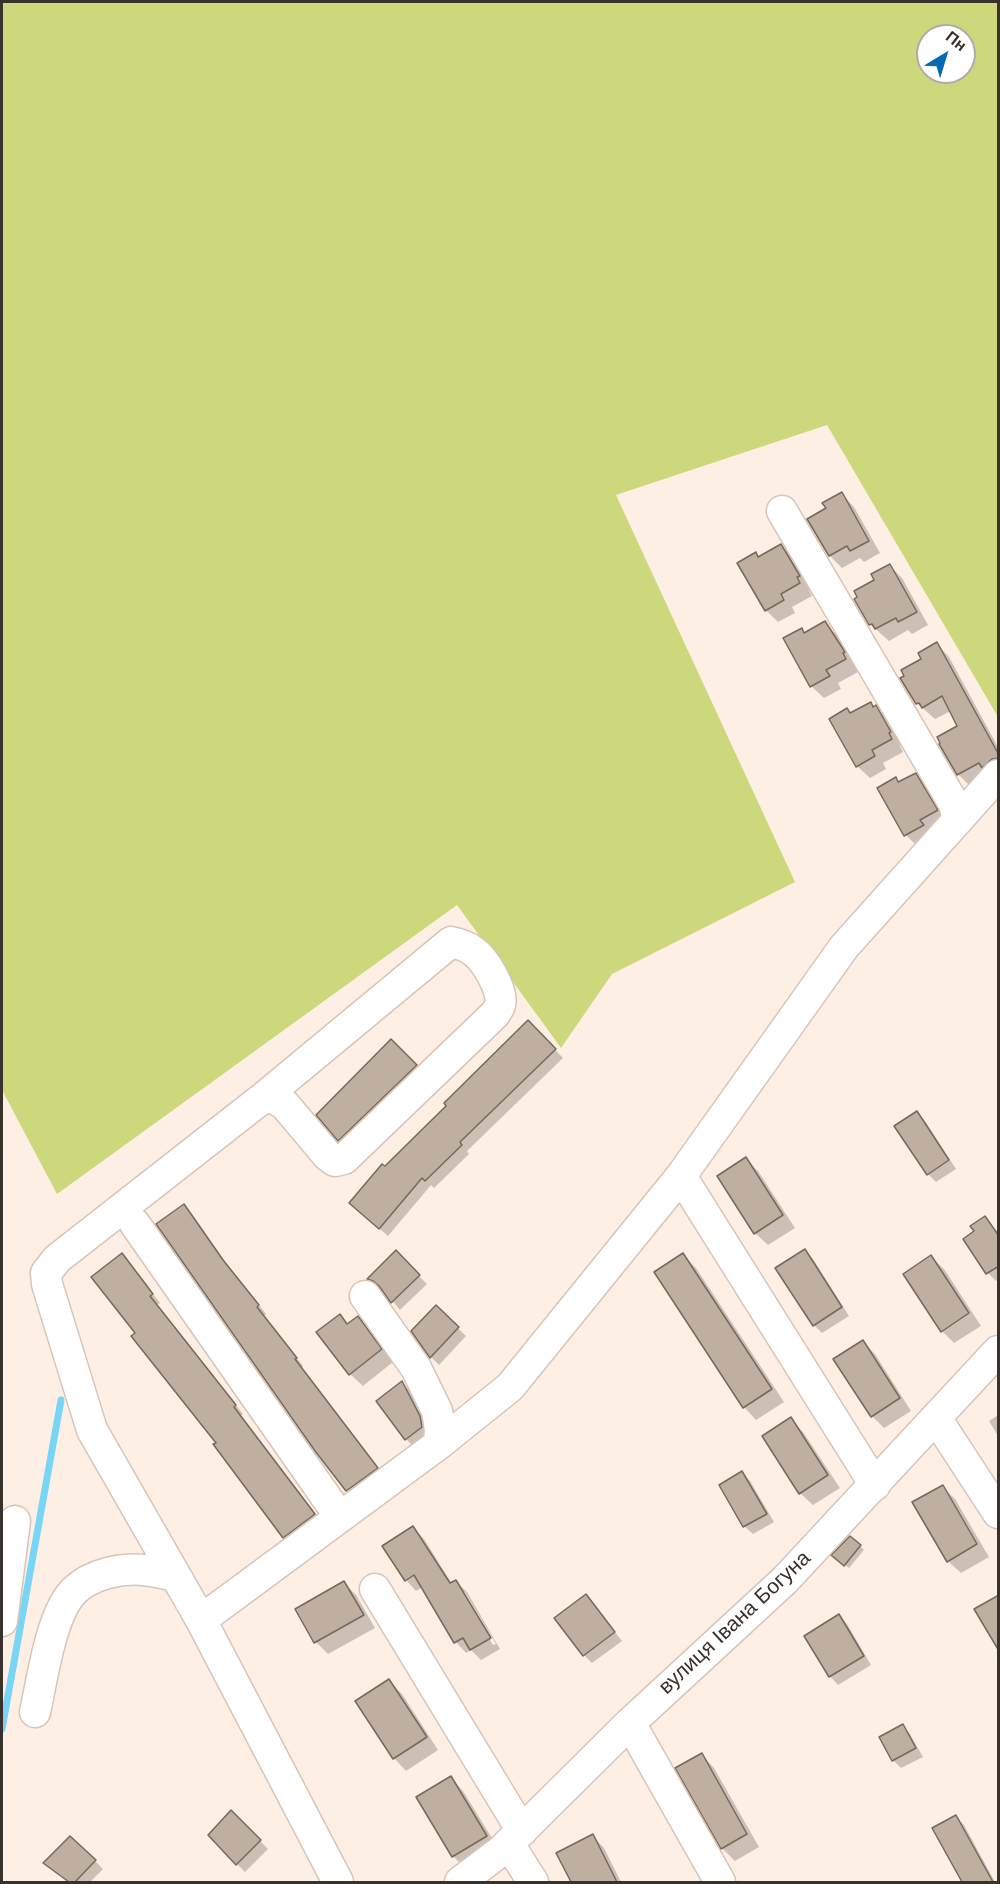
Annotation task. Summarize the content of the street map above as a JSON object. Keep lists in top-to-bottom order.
{
  "streets": {
    "street": ["вулиця Івана Богуна"]
  },
  "north": "top right"
}
